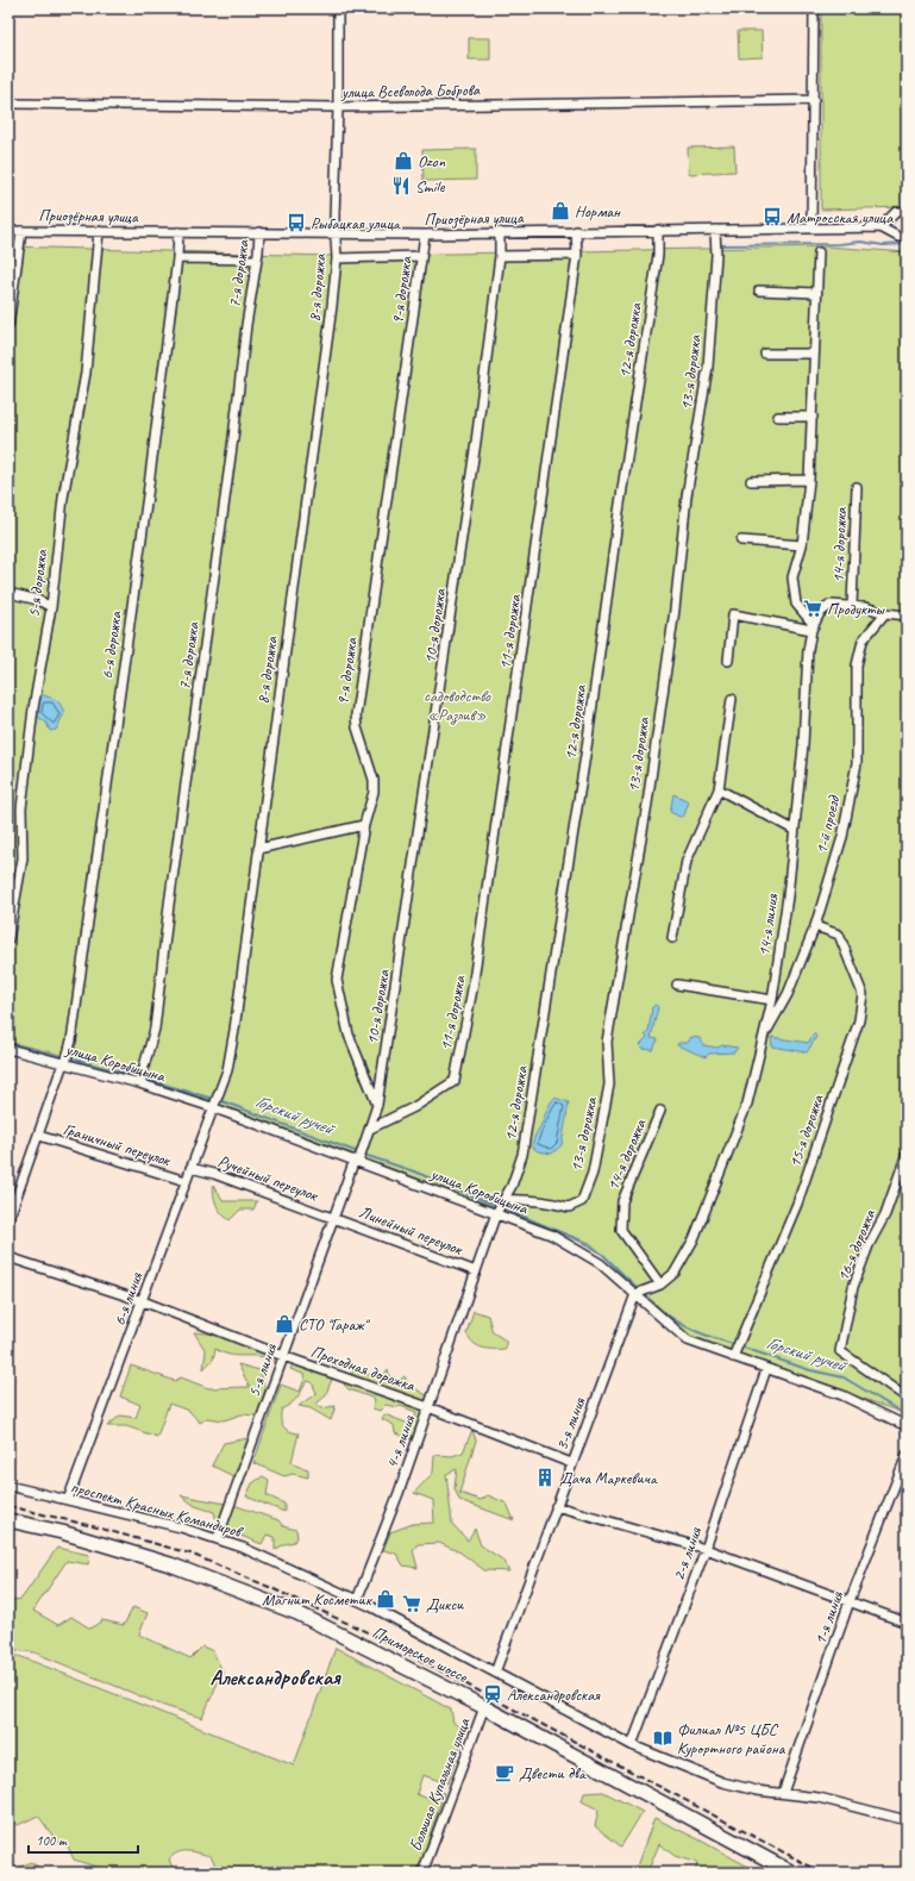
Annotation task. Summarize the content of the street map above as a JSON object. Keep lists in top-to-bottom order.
{
  "streets": {
    "highway": ["Приморское шоссе"],
    "street": [
      "улица Всеволода Боброва",
      "Приозёрная улица",
      "7-я дорожка",
      "8-я дорожка",
      "9-я дорожка",
      "12-я дорожка",
      "13-я дорожка",
      "14-я дорожка",
      "5-я дорожка",
      "10-я дорожка",
      "11-я дорожка",
      "6-я дорожка",
      "1-й проезд",
      "14-я линия",
      "улица Коробицына",
      "15-я дорожка",
      "Граничный переулок",
      "Ручейный переулок",
      "Линейный переулок",
      "16-я дорожка",
      "6-я линия",
      "Проходная дорожка",
      "5-я линия",
      "3-я линия",
      "4-я линия",
      "проспект Красных Командиров",
      "2-я линия",
      "1-я линия",
      "Большая Купальная улица"
    ]
  },
  "crossings": [
    ["Приозёрная улица", "7-я дорожка"],
    ["Приозёрная улица", "8-я дорожка"],
    ["Приозёрная улица", "9-я дорожка"],
    ["Приозёрная улица", "12-я дорожка"],
    ["Приозёрная улица", "13-я дорожка"],
    ["Приозёрная улица", "5-я дорожка"],
    ["Приозёрная улица", "10-я дорожка"],
    ["Приозёрная улица", "11-я дорожка"],
    ["Приозёрная улица", "6-я дорожка"],
    ["7-я дорожка", "улица Коробицына"],
    ["8-я дорожка", "улица Коробицына"],
    ["8-я дорожка", "6-я линия"],
    ["9-я дорожка", "10-я дорожка"],
    ["12-я дорожка", "13-я дорожка"],
    ["12-я дорожка", "улица Коробицына"],
    ["12-я дорожка", "4-я линия"],
    ["14-я дорожка", "14-я линия"],
    ["10-я дорожка", "11-я дорожка"],
    ["10-я дорожка", "улица Коробицына"],
    ["10-я дорожка", "5-я линия"],
    ["6-я дорожка", "улица Коробицына"],
    ["6-я дорожка", "Граничный переулок"],
    ["1-й проезд", "14-я линия"],
    ["1-й проезд", "15-я дорожка"],
    ["14-я линия", "улица Коробицына"],
    ["14-я линия", "3-я линия"],
    ["улица Коробицына", "15-я дорожка"],
    ["улица Коробицына", "6-я линия"],
    ["улица Коробицына", "5-я линия"],
    ["улица Коробицына", "3-я линия"],
    ["улица Коробицына", "4-я линия"],
    ["улица Коробицына", "2-я линия"],
    ["Граничный переулок", "6-я линия"],
    ["Ручейный переулок", "Линейный переулок"],
    ["Ручейный переулок", "6-я линия"],
    ["Ручейный переулок", "5-я линия"],
    ["Линейный переулок", "5-я линия"],
    ["Линейный переулок", "4-я линия"],
    ["6-я линия", "Проходная дорожка"],
    ["6-я линия", "проспект Красных Командиров"],
    ["Проходная дорожка", "5-я линия"],
    ["Проходная дорожка", "3-я линия"],
    ["Проходная дорожка", "4-я линия"],
    ["5-я линия", "проспект Красных Командиров"],
    ["3-я линия", "проспект Красных Командиров"],
    ["4-я линия", "проспект Красных Командиров"],
    ["проспект Красных Командиров", "2-я линия"],
    ["проспект Красных Командиров", "1-я линия"],
    ["Приморское шоссе", "Большая Купальная улица"]
  ],
  "districts": ["Александровская"],
  "water": ["Горский ручей"],
  "parks": ["садоводство «Разлив»"],
  "places": {
    "shop": [
      "Ozon",
      "Норман",
      "СТО \"Гараж\"",
      "Магнит Косметик"
    ],
    "restaurant": ["Smile"],
    "bus stop": ["Матросская улица", "Рыбацкая улица"],
    "supermarket": ["Продукты", "Дикси"],
    "building": ["Дача Маркевича"],
    "station": ["Александровская"],
    "library": ["Филиал №5 ЦБС Курортного района"],
    "cafe": ["Двести два"]
  },
  "scale_bar": "100 m"
}
